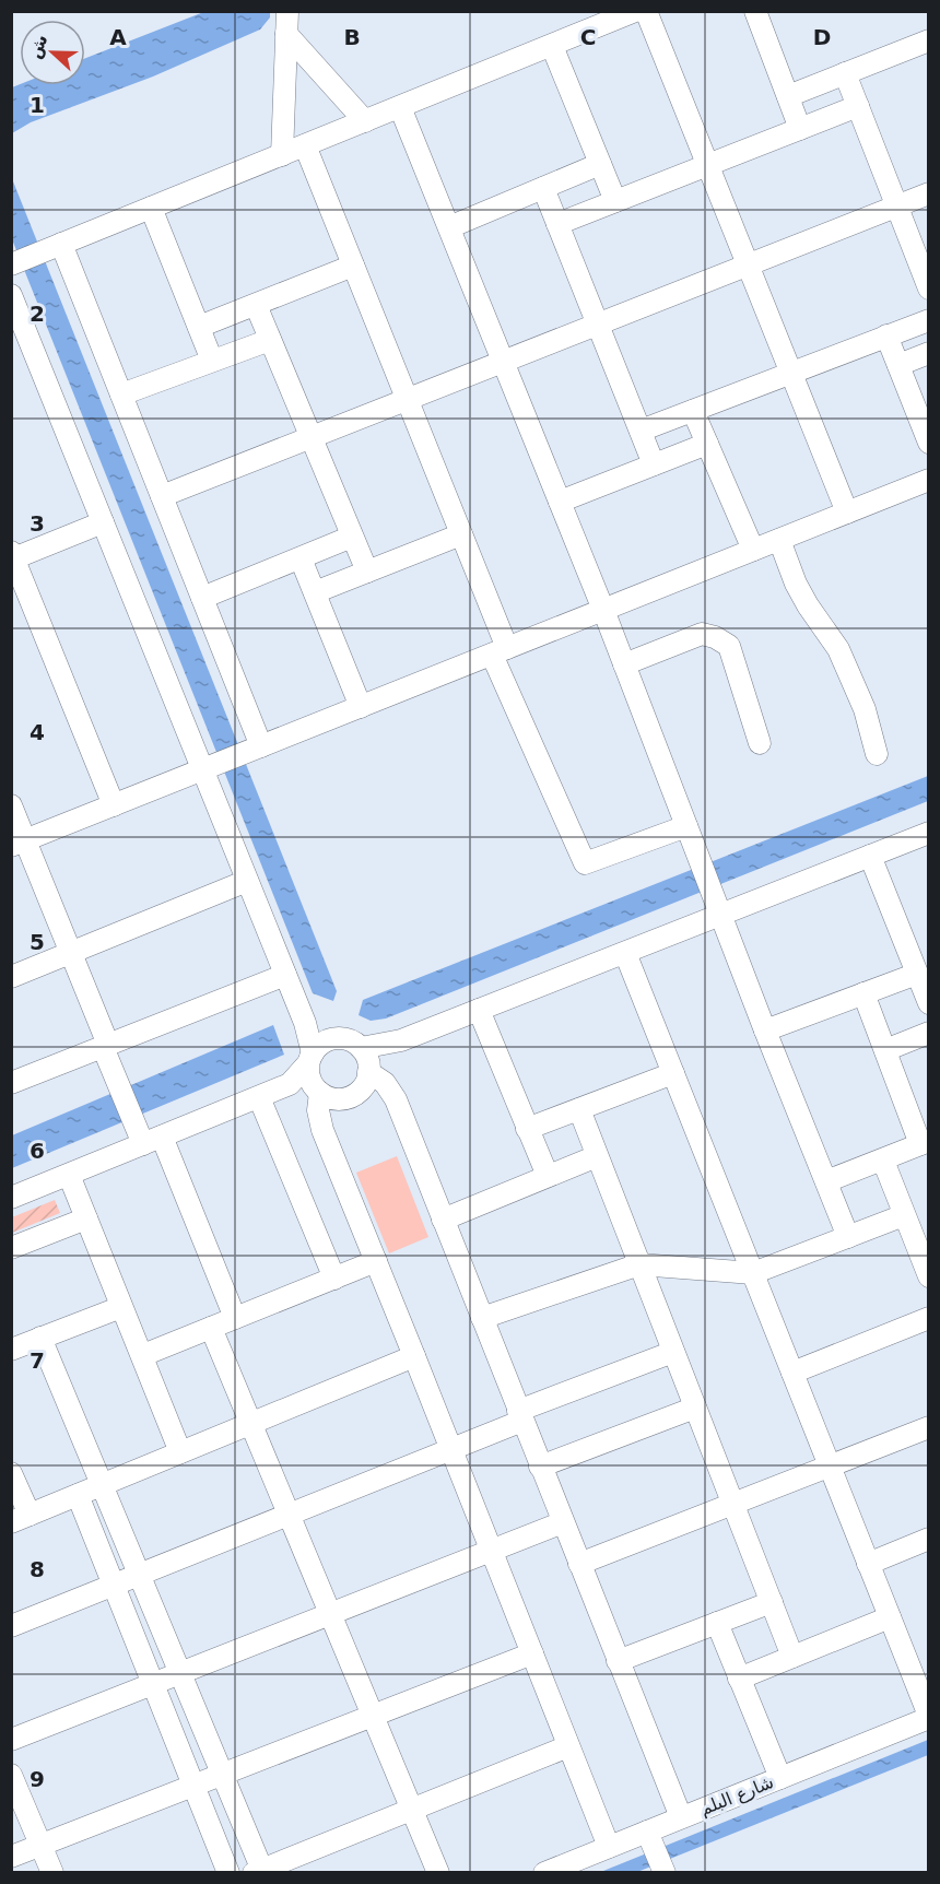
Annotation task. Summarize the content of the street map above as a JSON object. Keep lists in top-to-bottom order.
{
  "streets": {
    "street": ["شارع البلم"]
  },
  "north": "left",
  "grid": {
    "columns": [
      "A",
      "B",
      "C",
      "D"
    ],
    "rows": [
      "1",
      "2",
      "3",
      "4",
      "5",
      "6",
      "7",
      "8",
      "9"
    ]
  }
}
